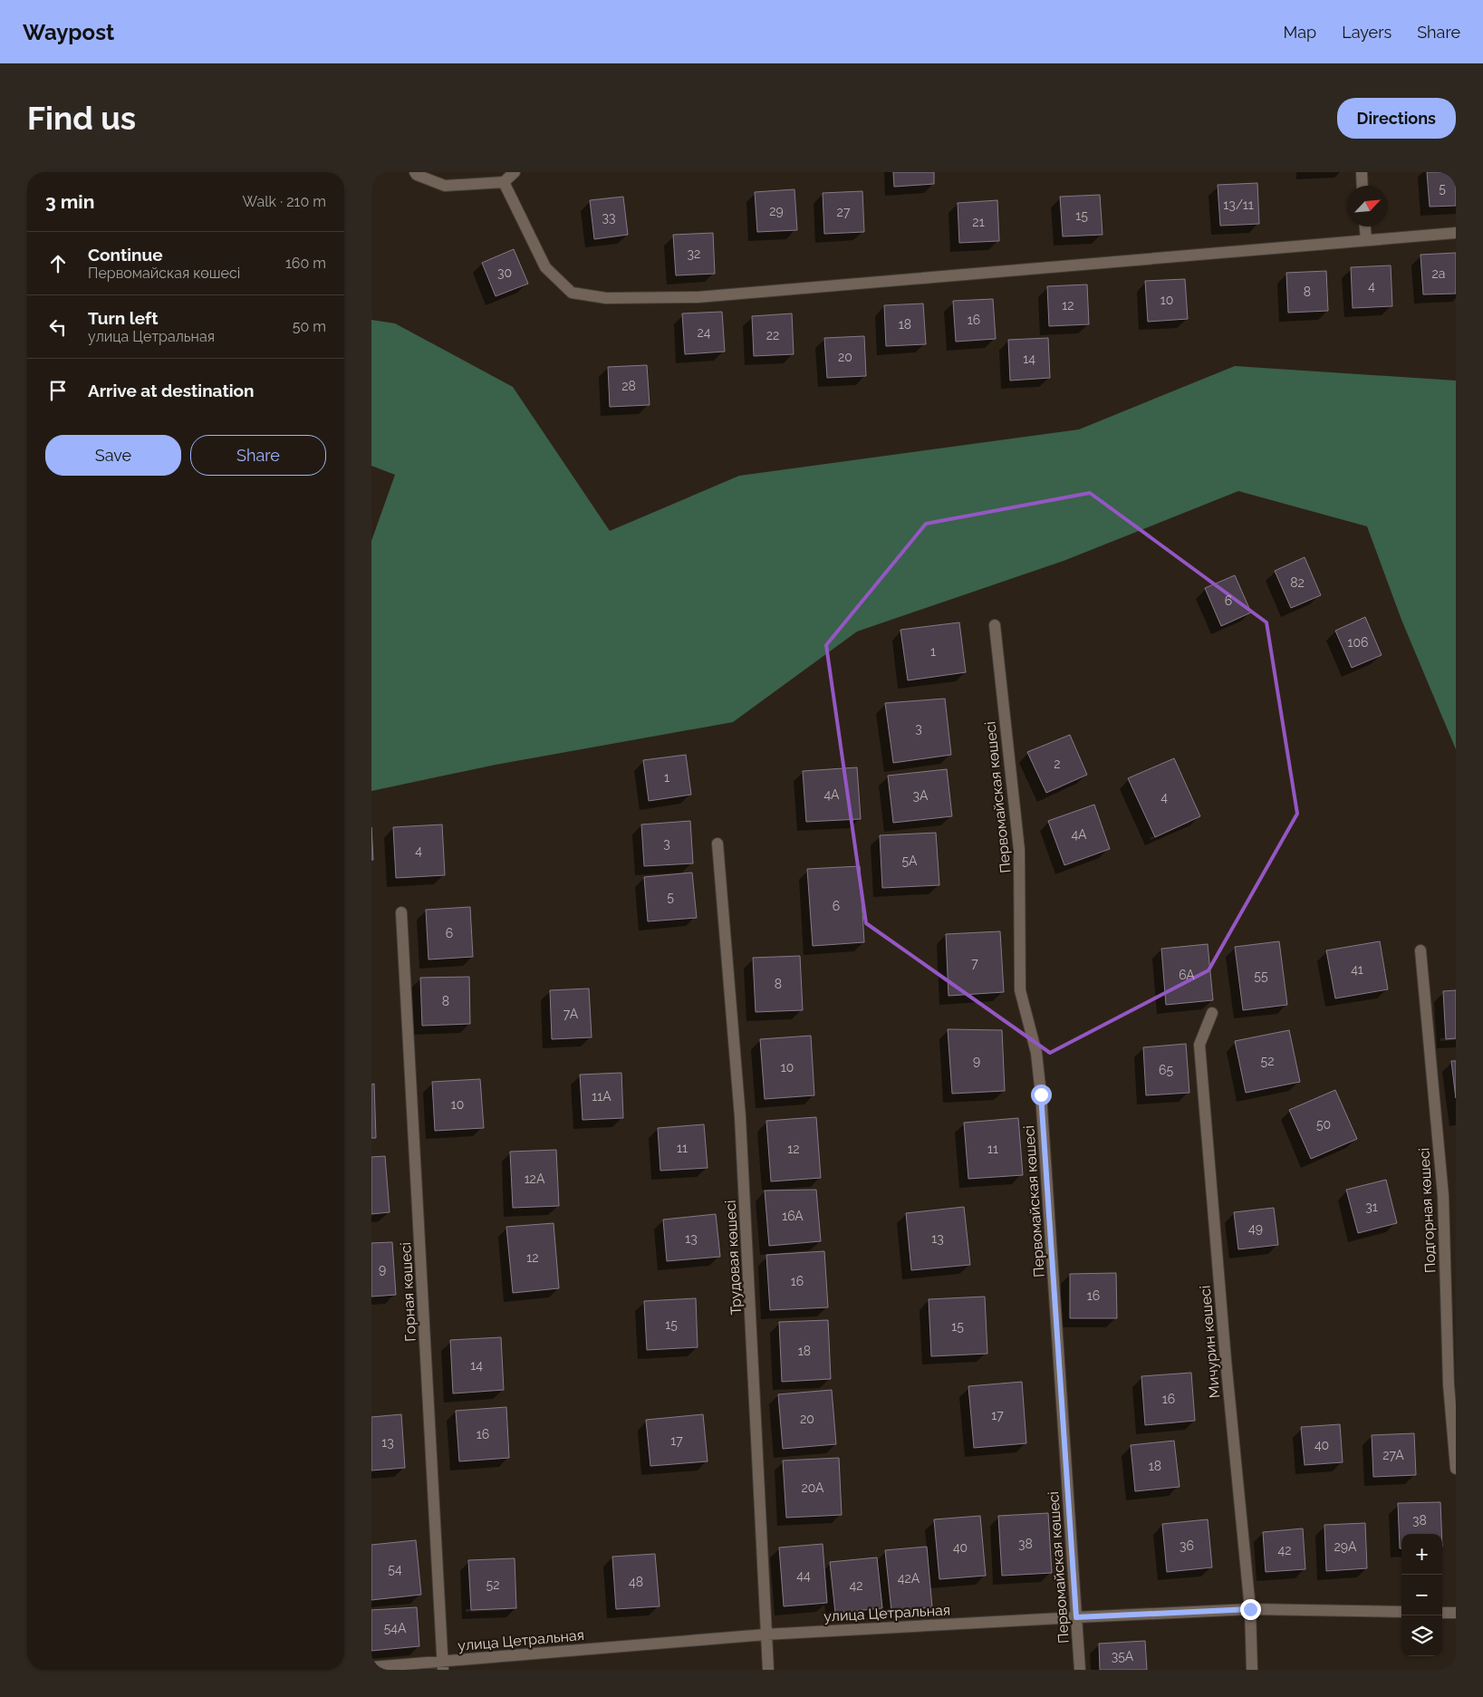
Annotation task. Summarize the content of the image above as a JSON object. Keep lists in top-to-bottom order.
{
  "streets": {
    "street": [
      "Первомайская көшесі",
      "Подгорная көшесі",
      "Трудовая көшесі",
      "Горная көшесі",
      "Мичурин көшесі",
      "улица Цетральная"
    ]
  },
  "crossings": [
    ["Первомайская көшесі", "улица Цетральная"],
    ["Трудовая көшесі", "улица Цетральная"],
    ["Горная көшесі", "улица Цетральная"],
    ["Мичурин көшесі", "улица Цетральная"]
  ],
  "house_numbers": [
    "5",
    "13/11",
    "29",
    "27",
    "15",
    "33",
    "21",
    "32",
    "30",
    "2а",
    "4",
    "8",
    "10",
    "12",
    "16",
    "18",
    "24",
    "22",
    "20",
    "14",
    "28",
    "82",
    "6",
    "106",
    "1",
    "3",
    "2",
    "1",
    "4А",
    "3А",
    "4",
    "4А",
    "3",
    "4",
    "5А",
    "5",
    "6",
    "6",
    "7",
    "41",
    "6А",
    "55",
    "8",
    "8",
    "7А",
    "9",
    "52",
    "10",
    "65",
    "11А",
    "10",
    "50",
    "11",
    "12",
    "11",
    "12А",
    "31",
    "16А",
    "49",
    "13",
    "13",
    "12",
    "9",
    "16",
    "16",
    "15",
    "15",
    "18",
    "14",
    "16",
    "17",
    "20",
    "16",
    "17",
    "13",
    "40",
    "27А",
    "18",
    "20А",
    "38",
    "38",
    "36",
    "29А",
    "40",
    "42",
    "54",
    "44",
    "42А",
    "48",
    "52",
    "42",
    "54А",
    "35А"
  ],
  "north": "top right",
  "page": {
    "header": "Waypost",
    "nav": ["Map", "Layers", "Share"],
    "buttons": [
      "Directions",
      ["Save", "Share"]
    ],
    "title": "Find us",
    "heading": ["3 min", "Walk · 210 m"],
    "list": [
      ["Continue", "Первомайская көшесі", "160 m"],
      ["Turn left", "улица Цетральная", "50 m"],
      "Arrive at destination"
    ],
    "map_buttons": ["+", "−"]
  }
}
